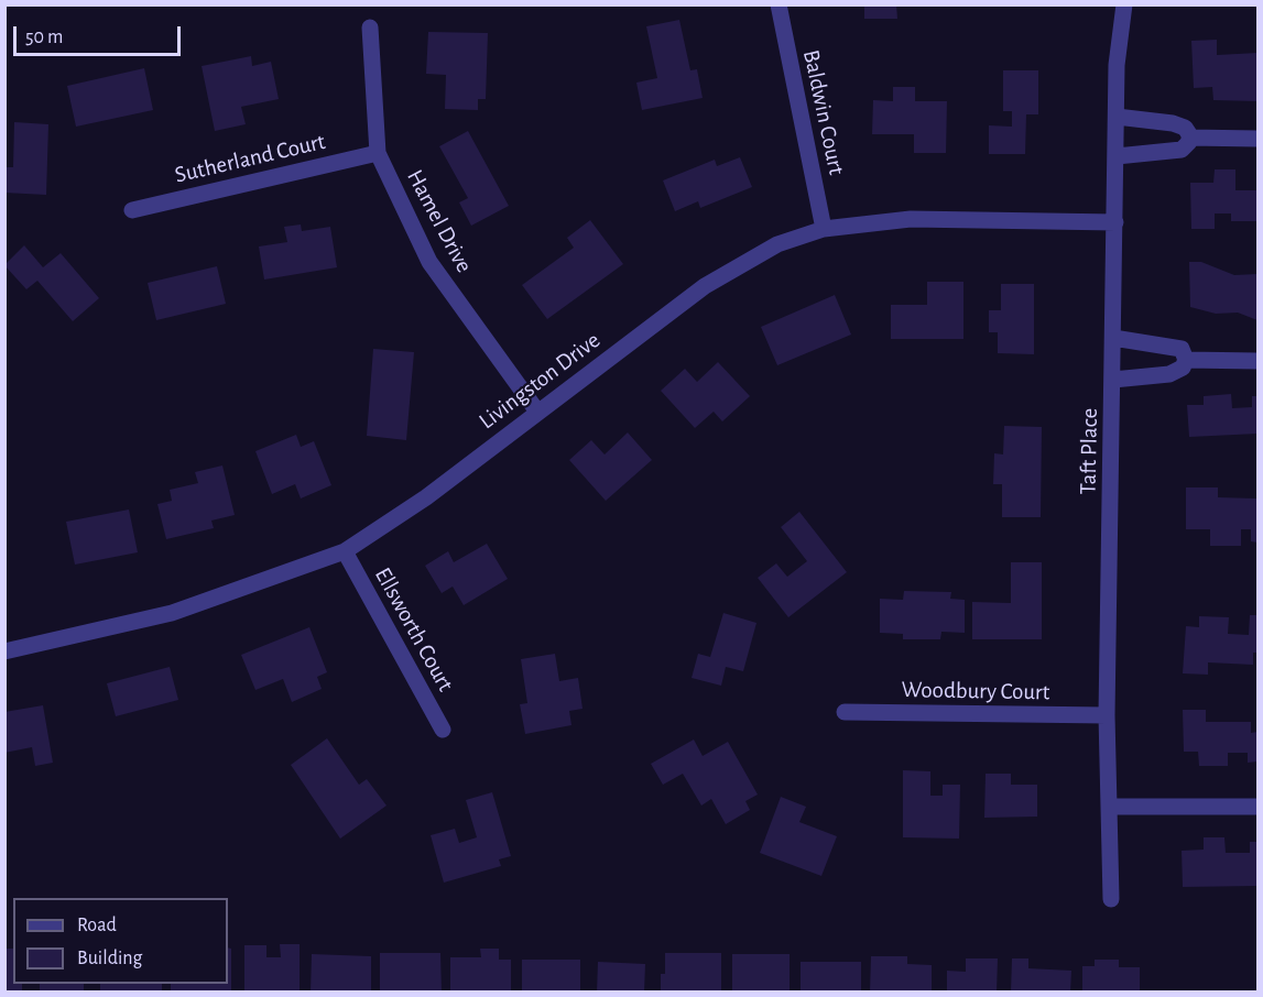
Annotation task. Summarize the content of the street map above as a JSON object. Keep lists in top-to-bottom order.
{
  "streets": {
    "street": [
      "Baldwin Court",
      "Sutherland Court",
      "Hamel Drive",
      "Livingston Drive",
      "Taft Place",
      "Ellsworth Court",
      "Woodbury Court"
    ]
  },
  "crossings": [
    ["Baldwin Court", "Livingston Drive"],
    ["Sutherland Court", "Hamel Drive"],
    ["Hamel Drive", "Livingston Drive"],
    ["Livingston Drive", "Taft Place"],
    ["Livingston Drive", "Ellsworth Court"],
    ["Taft Place", "Woodbury Court"]
  ],
  "legend": ["Road", "Building"],
  "scale_bar": "50 m"
}
